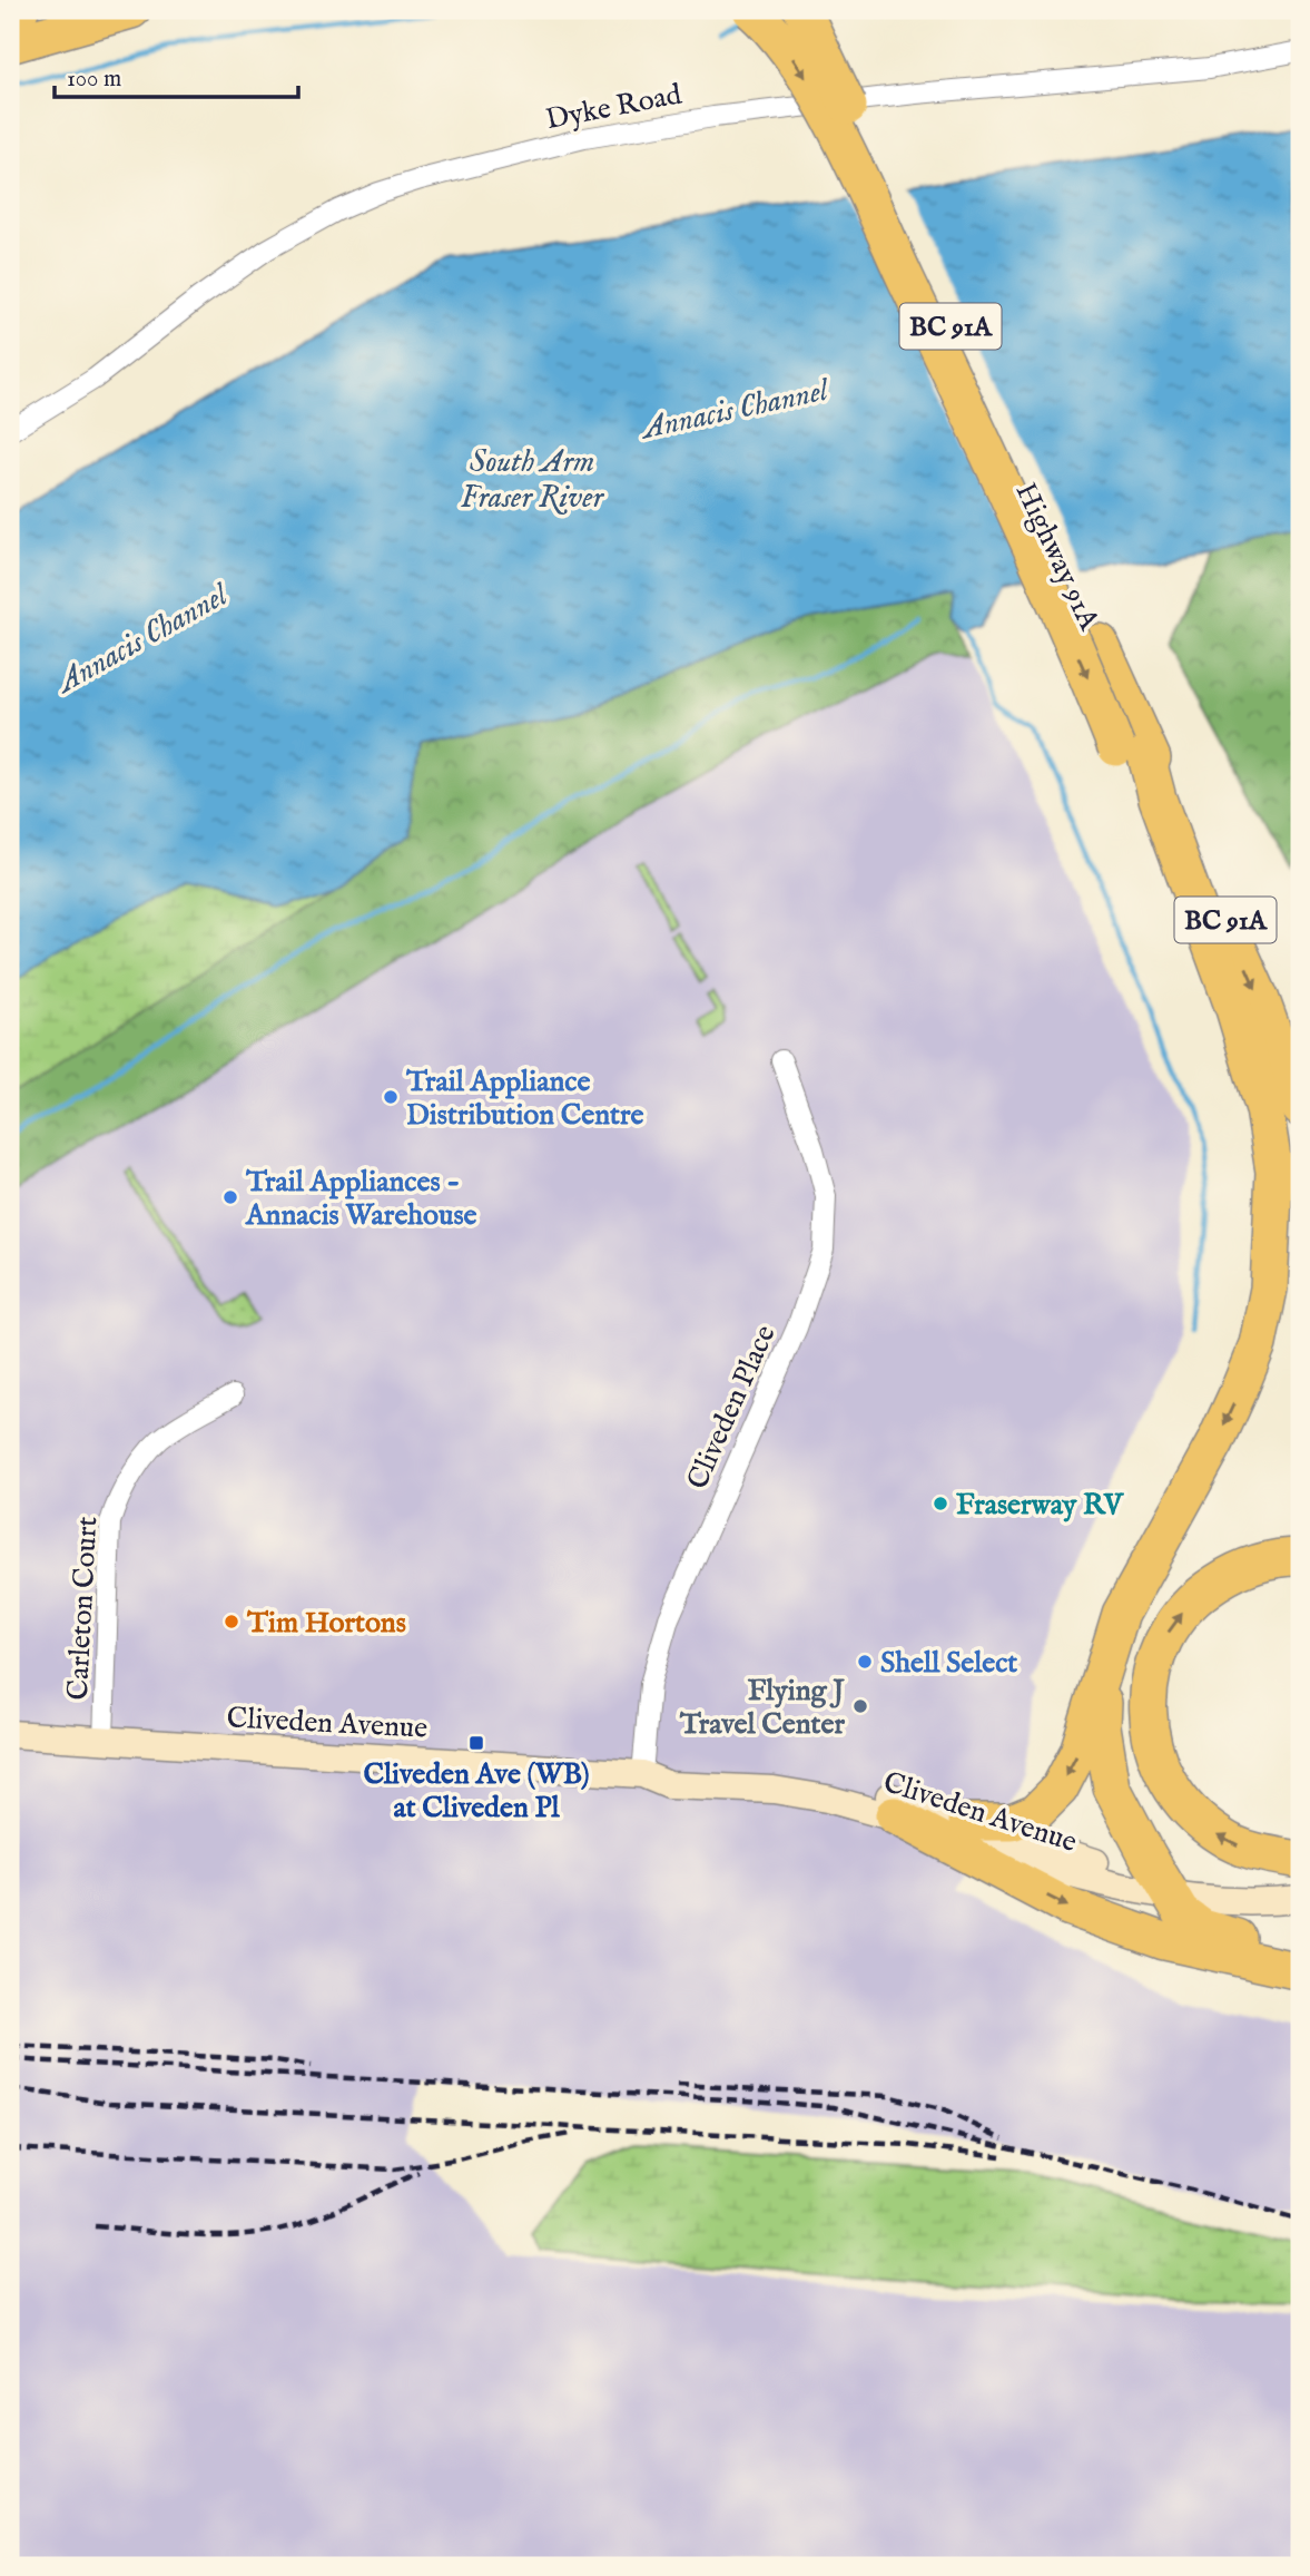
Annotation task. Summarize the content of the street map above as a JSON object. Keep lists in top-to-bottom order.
{
  "streets": {
    "highway": ["BC 91A", "Highway 91A"],
    "street": [
      "Dyke Road",
      "Cliveden Place",
      "Carleton Court",
      "Cliveden Avenue"
    ]
  },
  "crossings": [
    ["Cliveden Place", "Cliveden Avenue"],
    ["Carleton Court", "Cliveden Avenue"]
  ],
  "water": ["Annacis Channel", "South Arm Fraser River"],
  "places": {
    "other": [
      "Trail Appliance Distribution Centre",
      "Trail Appliances - Annacis Warehouse",
      "Fraserway RV",
      "Tim Hortons",
      "Shell Select",
      "Flying J Travel Center"
    ],
    "transit": ["Cliveden Ave (WB) at Cliveden Pl"]
  },
  "scale_bar": "100 m"
}
